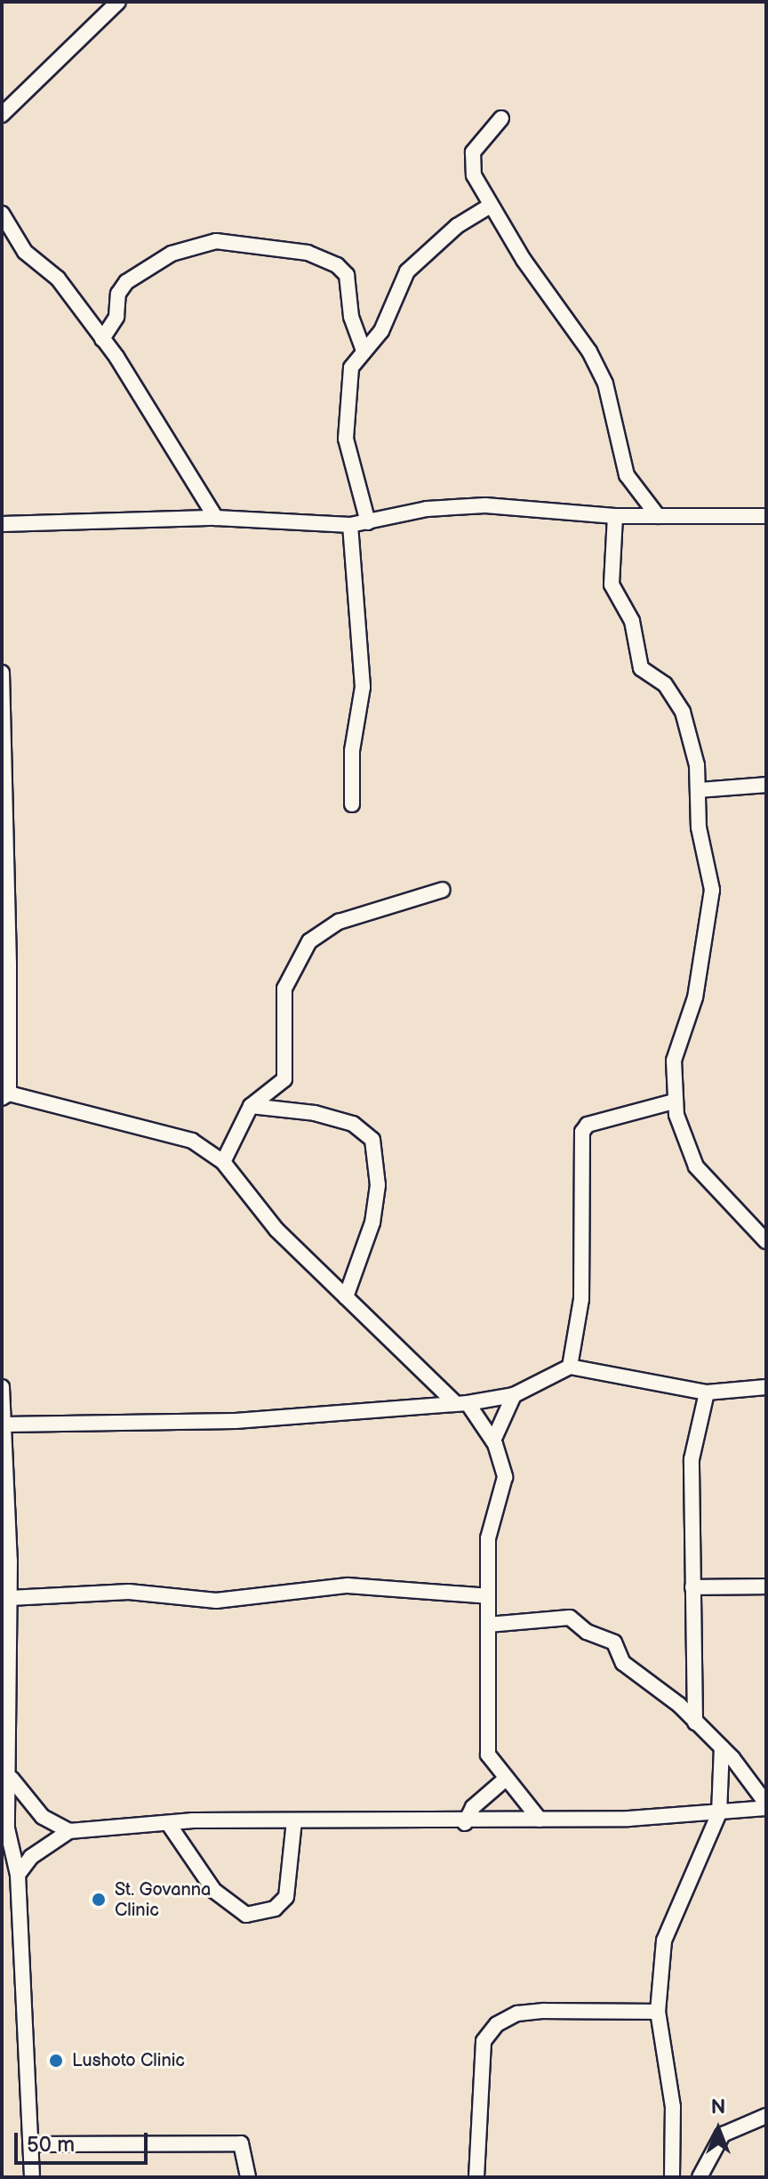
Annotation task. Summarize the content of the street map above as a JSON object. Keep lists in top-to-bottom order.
{
  "places": ["St. Govanna Clinic", "Lushoto Clinic"],
  "scale_bar": "50 m",
  "north": "top"
}
